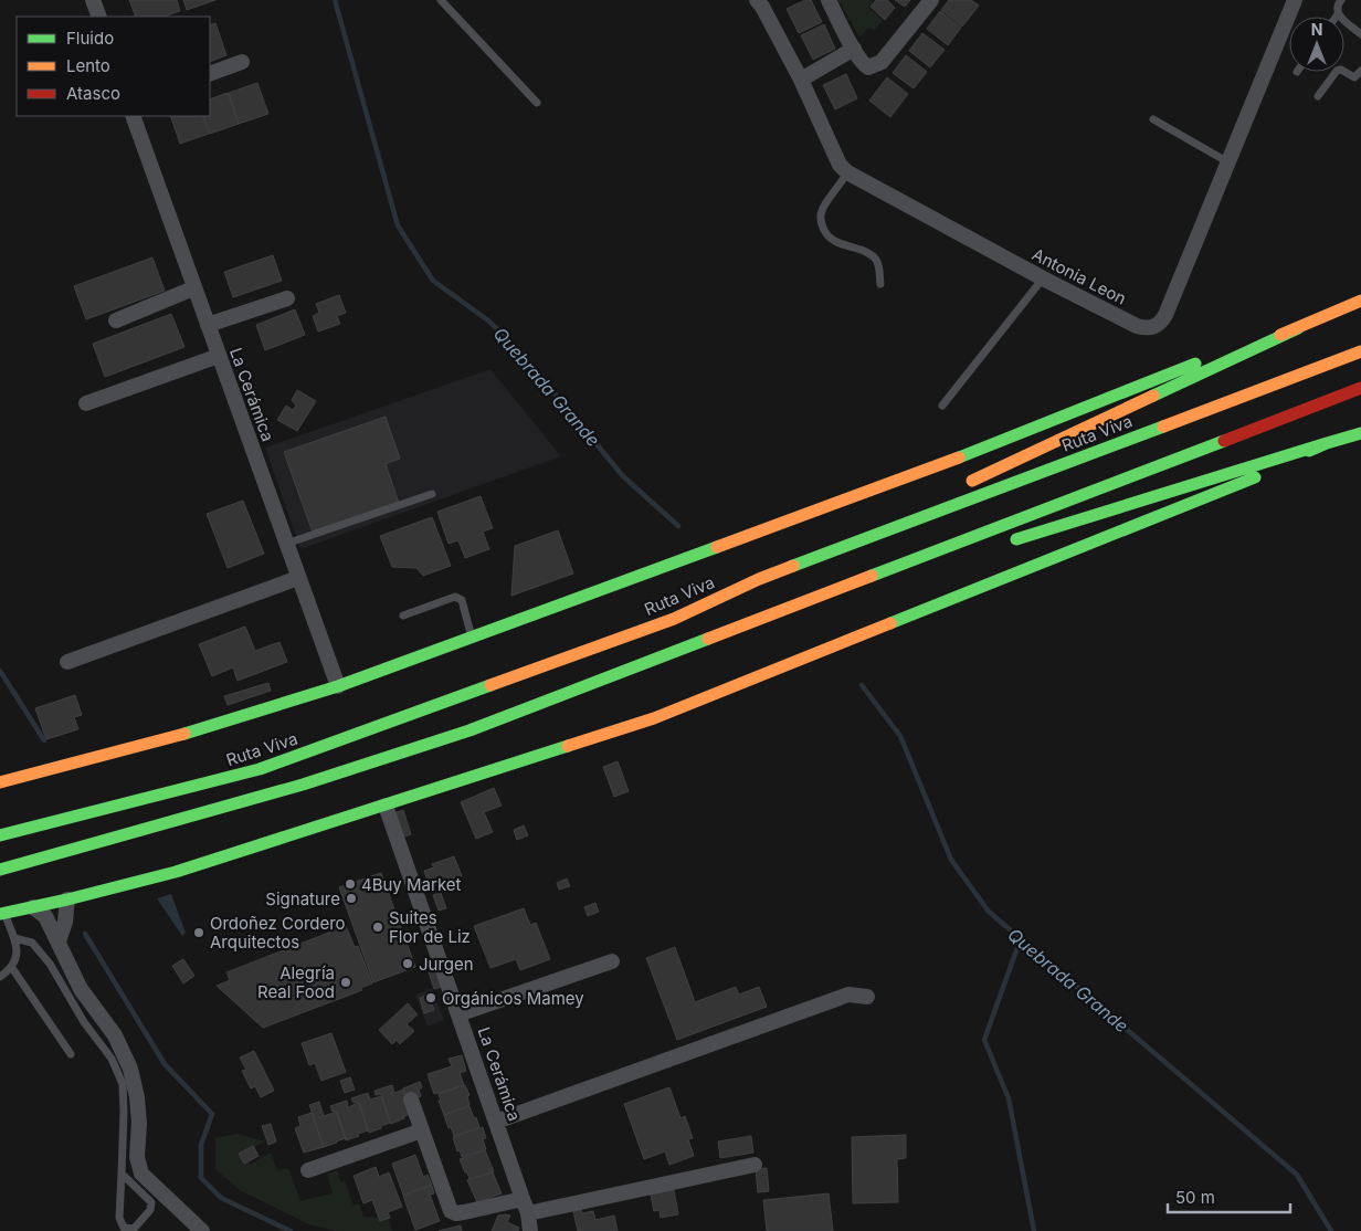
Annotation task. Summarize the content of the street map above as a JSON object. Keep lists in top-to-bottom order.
{
  "streets": {
    "main road": ["Ruta Viva"],
    "street": ["Antonia Leon", "La Cerámica"]
  },
  "crossings": [
    ["La Cerámica", "Ruta Viva"]
  ],
  "water": ["Quebrada Grande"],
  "places": [
    "4Buy Market",
    "Signature",
    "Suites Flor de Liz",
    "Ordoñez Cordero Arquitectos",
    "Jurgen",
    "Alegría Real Food",
    "Orgánicos Mamey"
  ],
  "legend": ["Fluido", "Lento", "Atasco"],
  "scale_bar": "50 m",
  "north": "top"
}
